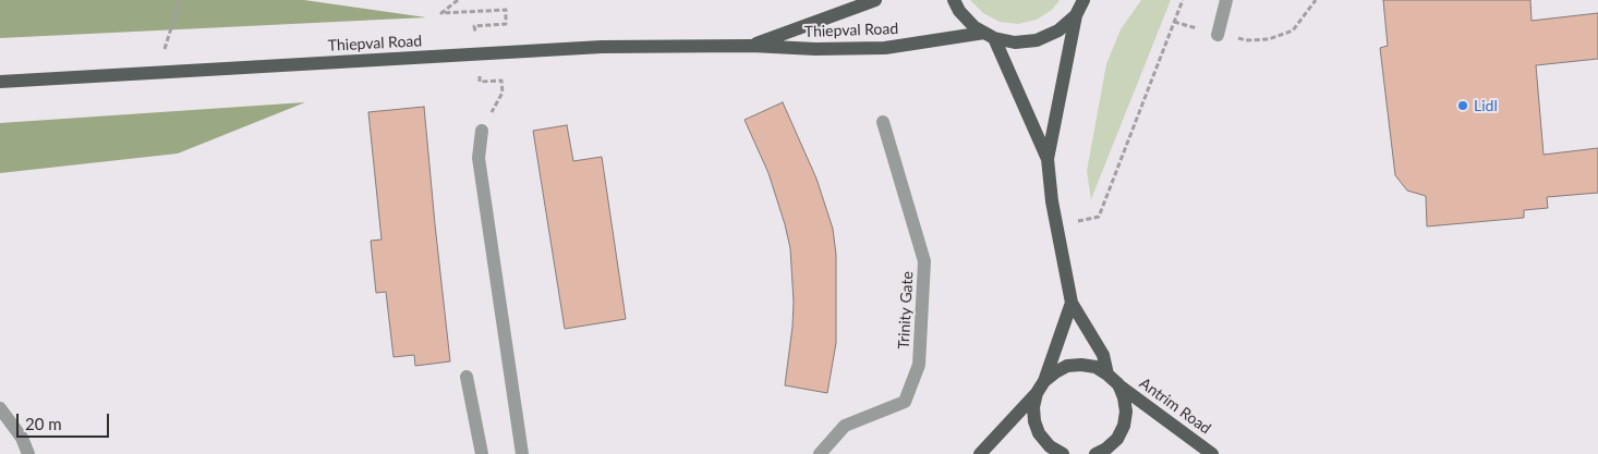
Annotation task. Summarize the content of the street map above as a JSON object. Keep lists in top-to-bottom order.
{
  "streets": {
    "main road": ["Thiepval Road", "Antrim Road"],
    "street": ["Trinity Gate"]
  },
  "places": ["Lidl"],
  "scale_bar": "20 m"
}
